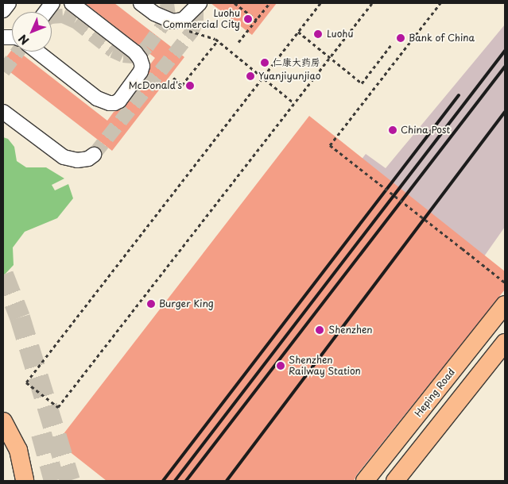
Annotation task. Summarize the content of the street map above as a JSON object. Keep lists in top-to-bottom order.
{
  "streets": {
    "main road": ["Heping Road"]
  },
  "places": [
    "Luohu Commercial City",
    "Luohu",
    "Bank of China",
    "仁康大药房",
    "Yuanjiyunjiao",
    "McDonald's",
    "China Post",
    "Burger King",
    "Shenzhen",
    "Shenzhen Railway Station"
  ],
  "north": "bottom left"
}
